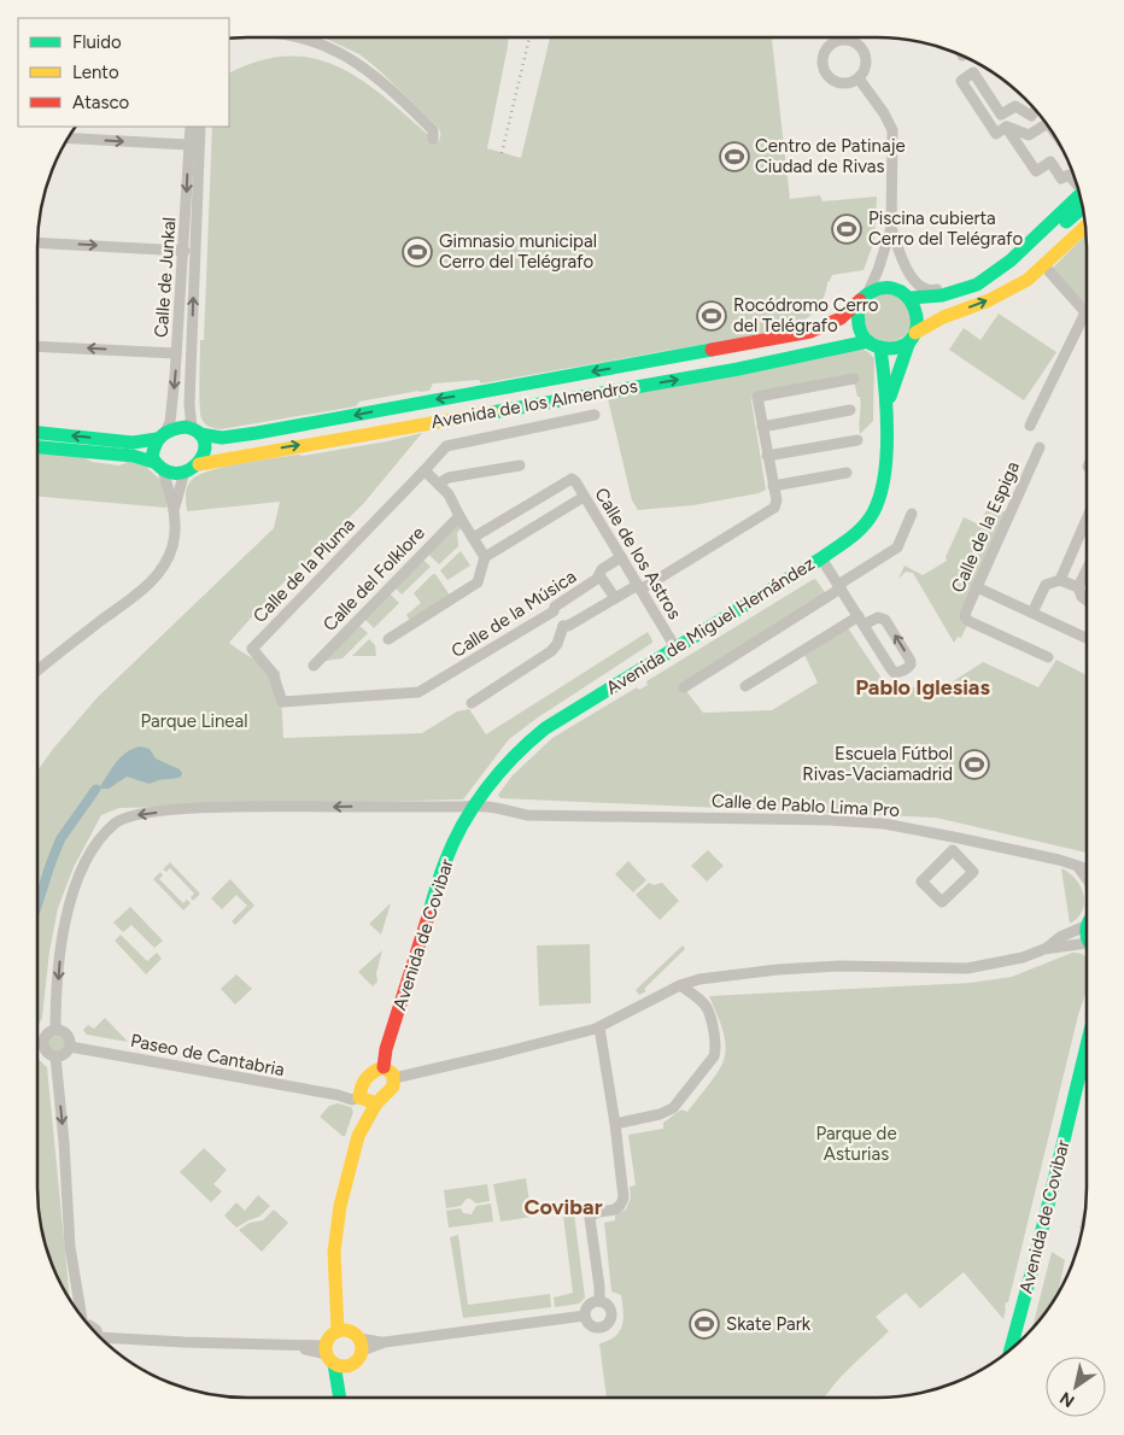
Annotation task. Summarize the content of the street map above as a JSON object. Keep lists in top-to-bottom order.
{
  "streets": {
    "main road": ["Avenida de los Almendros", "Avenida de Miguel Hernández", "Avenida de Covibar"],
    "street": [
      "Calle de Junkal",
      "Calle de la Espiga",
      "Calle de los Astros",
      "Calle de la Pluma",
      "Calle del Folklore",
      "Calle de la Música",
      "Calle de Pablo Lima Pro",
      "Paseo de Cantabria"
    ]
  },
  "crossings": [
    ["Calle de Junkal", "Avenida de los Almendros"],
    ["Avenida de los Almendros", "Avenida de Miguel Hernández"],
    ["Calle de los Astros", "Calle de la Música"],
    ["Calle de los Astros", "Avenida de Miguel Hernández"],
    ["Calle de la Pluma", "Calle de la Música"],
    ["Avenida de Miguel Hernández", "Calle de Pablo Lima Pro"],
    ["Avenida de Miguel Hernández", "Avenida de Covibar"],
    ["Calle de Pablo Lima Pro", "Avenida de Covibar"],
    ["Calle de Pablo Lima Pro", "Paseo de Cantabria"],
    ["Avenida de Covibar", "Paseo de Cantabria"]
  ],
  "one_way": ["Calle de Pablo Lima Pro"],
  "districts": ["Pablo Iglesias", "Covibar"],
  "parks": ["Parque Lineal", "Parque de Asturias"],
  "places": {
    "sports": [
      "Centro de Patinaje Ciudad de Rivas",
      "Piscina cubierta Cerro del Telégrafo",
      "Gimnasio municipal Cerro del Telégrafo",
      "Rocódromo Cerro del Telégrafo",
      "Escuela Fútbol Rivas-Vaciamadrid",
      "Skate Park"
    ]
  },
  "legend": ["Fluido", "Lento", "Atasco"],
  "north": "bottom left"
}
